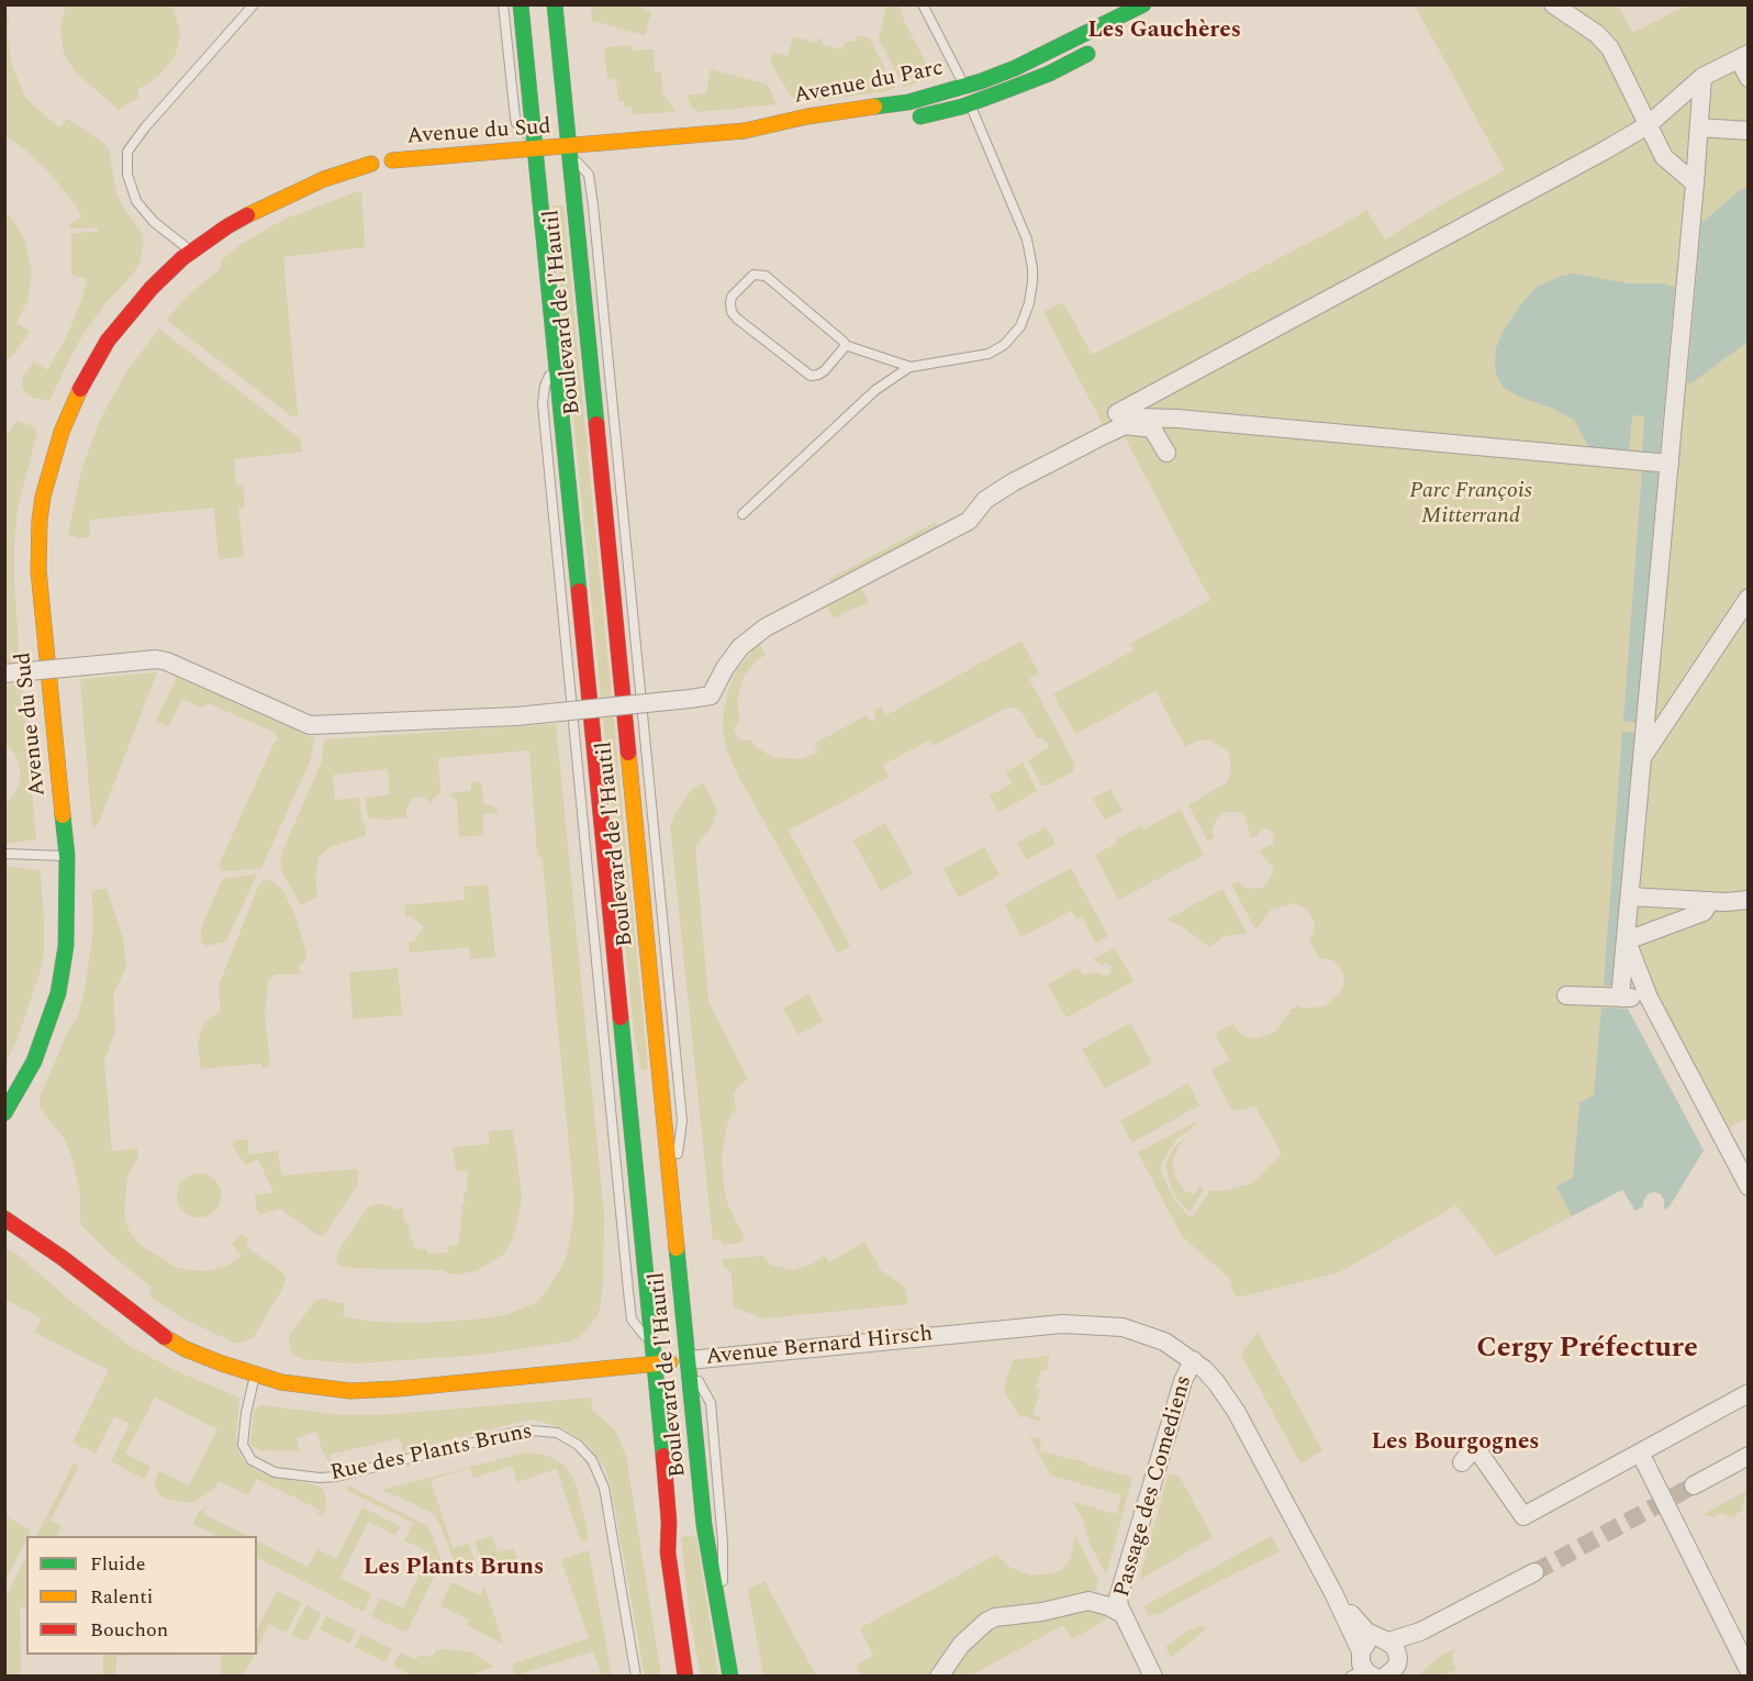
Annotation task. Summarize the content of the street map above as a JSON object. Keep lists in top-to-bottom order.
{
  "streets": {
    "main road": [
      "Avenue du Parc",
      "Avenue du Sud",
      "Boulevard de l'Hautil",
      "Avenue Bernard Hirsch"
    ],
    "street": ["Passage des Comediens"],
    "lane": ["Rue des Plants Bruns"]
  },
  "crossings": [
    ["Avenue du Parc", "Avenue du Sud"],
    ["Avenue du Parc", "Boulevard de l'Hautil"],
    ["Avenue du Sud", "Boulevard de l'Hautil"],
    ["Boulevard de l'Hautil", "Avenue Bernard Hirsch"],
    ["Avenue Bernard Hirsch", "Rue des Plants Bruns"],
    ["Avenue Bernard Hirsch", "Passage des Comediens"]
  ],
  "districts": [
    "Les Gauchères",
    "Cergy Préfecture",
    "Les Bourgognes",
    "Les Plants Bruns"
  ],
  "parks": ["Parc François Mitterrand"],
  "legend": ["Fluide", "Ralenti", "Bouchon"]
}
